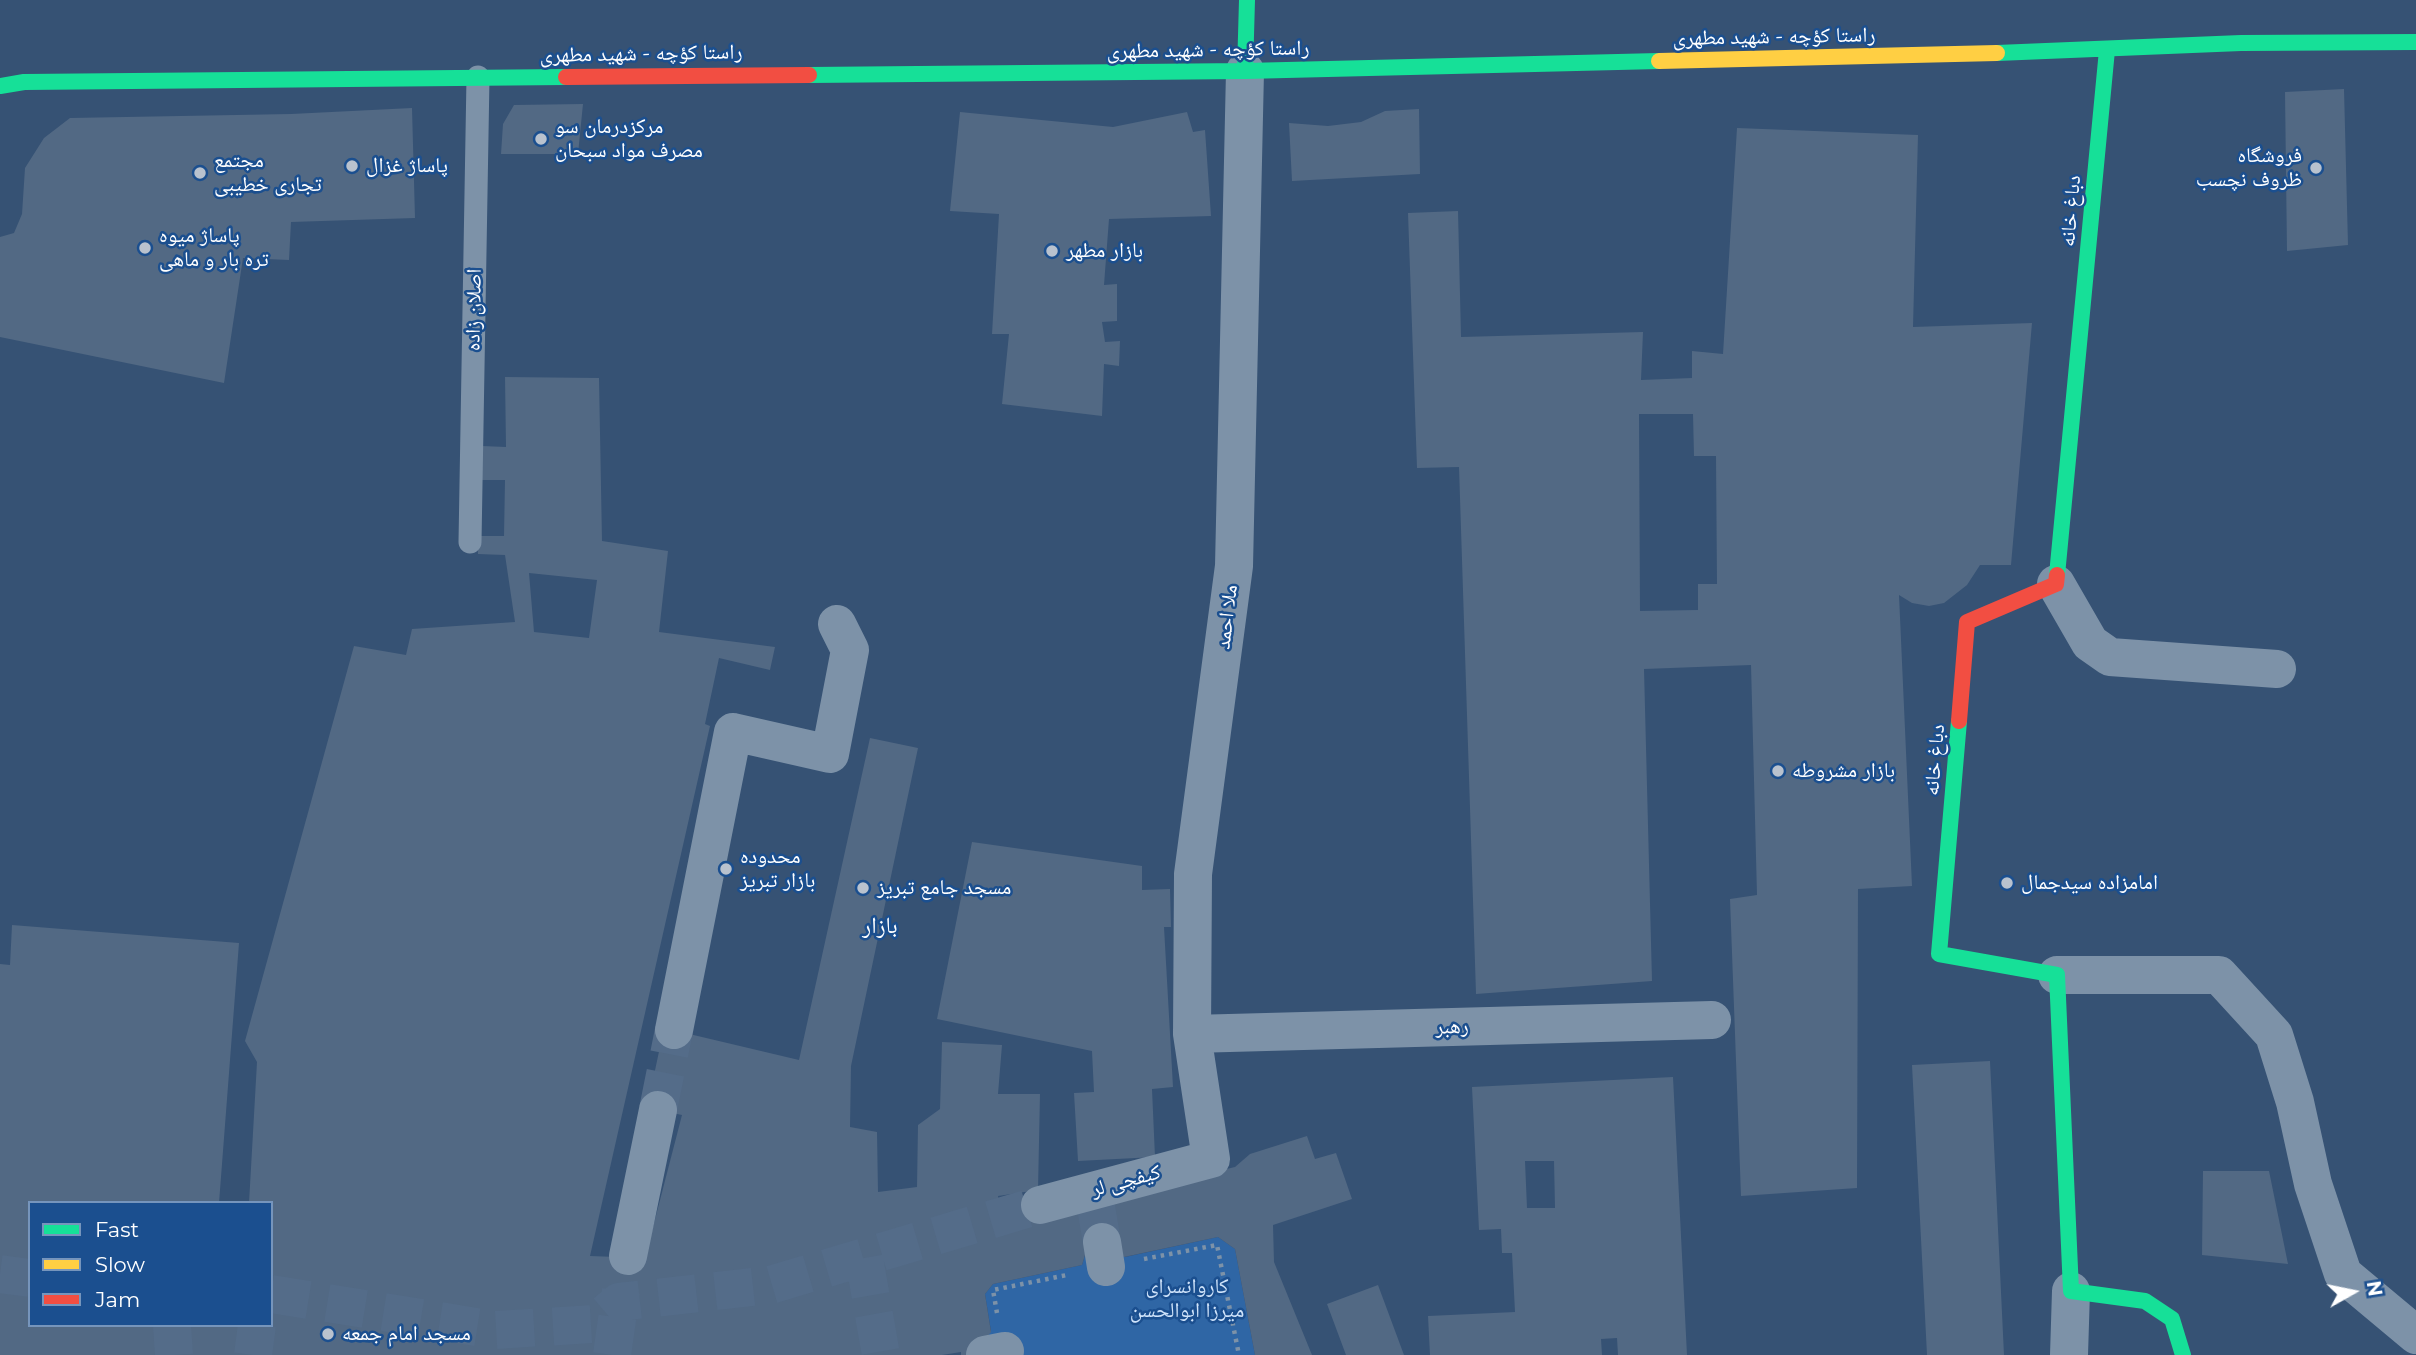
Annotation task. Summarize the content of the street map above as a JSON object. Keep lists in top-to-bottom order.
{
  "streets": {
    "main road": ["راستا کؤچه - شهید مطهری", "دباغ خانه"],
    "street": ["ملا احمد", "رهبر", "کیفچی لر"],
    "lane": ["اصلان زاده"]
  },
  "crossings": [
    ["راستا کؤچه - شهید مطهری", "دباغ خانه"],
    ["راستا کؤچه - شهید مطهری", "اصلان زاده"],
    ["راستا کؤچه - شهید مطهری", "ملا احمد"],
    ["ملا احمد", "رهبر"],
    ["ملا احمد", "کیفچی لر"]
  ],
  "districts": ["بازار"],
  "parks": ["کاروانسرای میرزا ابوالحسن"],
  "places": [
    "مرکزدرمان سو مصرف مواد سبحان",
    "پاساژ غزال",
    "فروشگاه ظروف نچسب",
    "مجتمع تجاری خطیبی",
    "پاساژ میوه تره بار و ماهی",
    "بازار مطهر",
    "بازار مشروطه",
    "محدوده بازار تبریز",
    "امامزاده سیدجمال",
    "مسجد جامع تبریز",
    "مسجد امام جمعه"
  ],
  "legend": ["Fast", "Slow", "Jam"],
  "north": "right"
}
